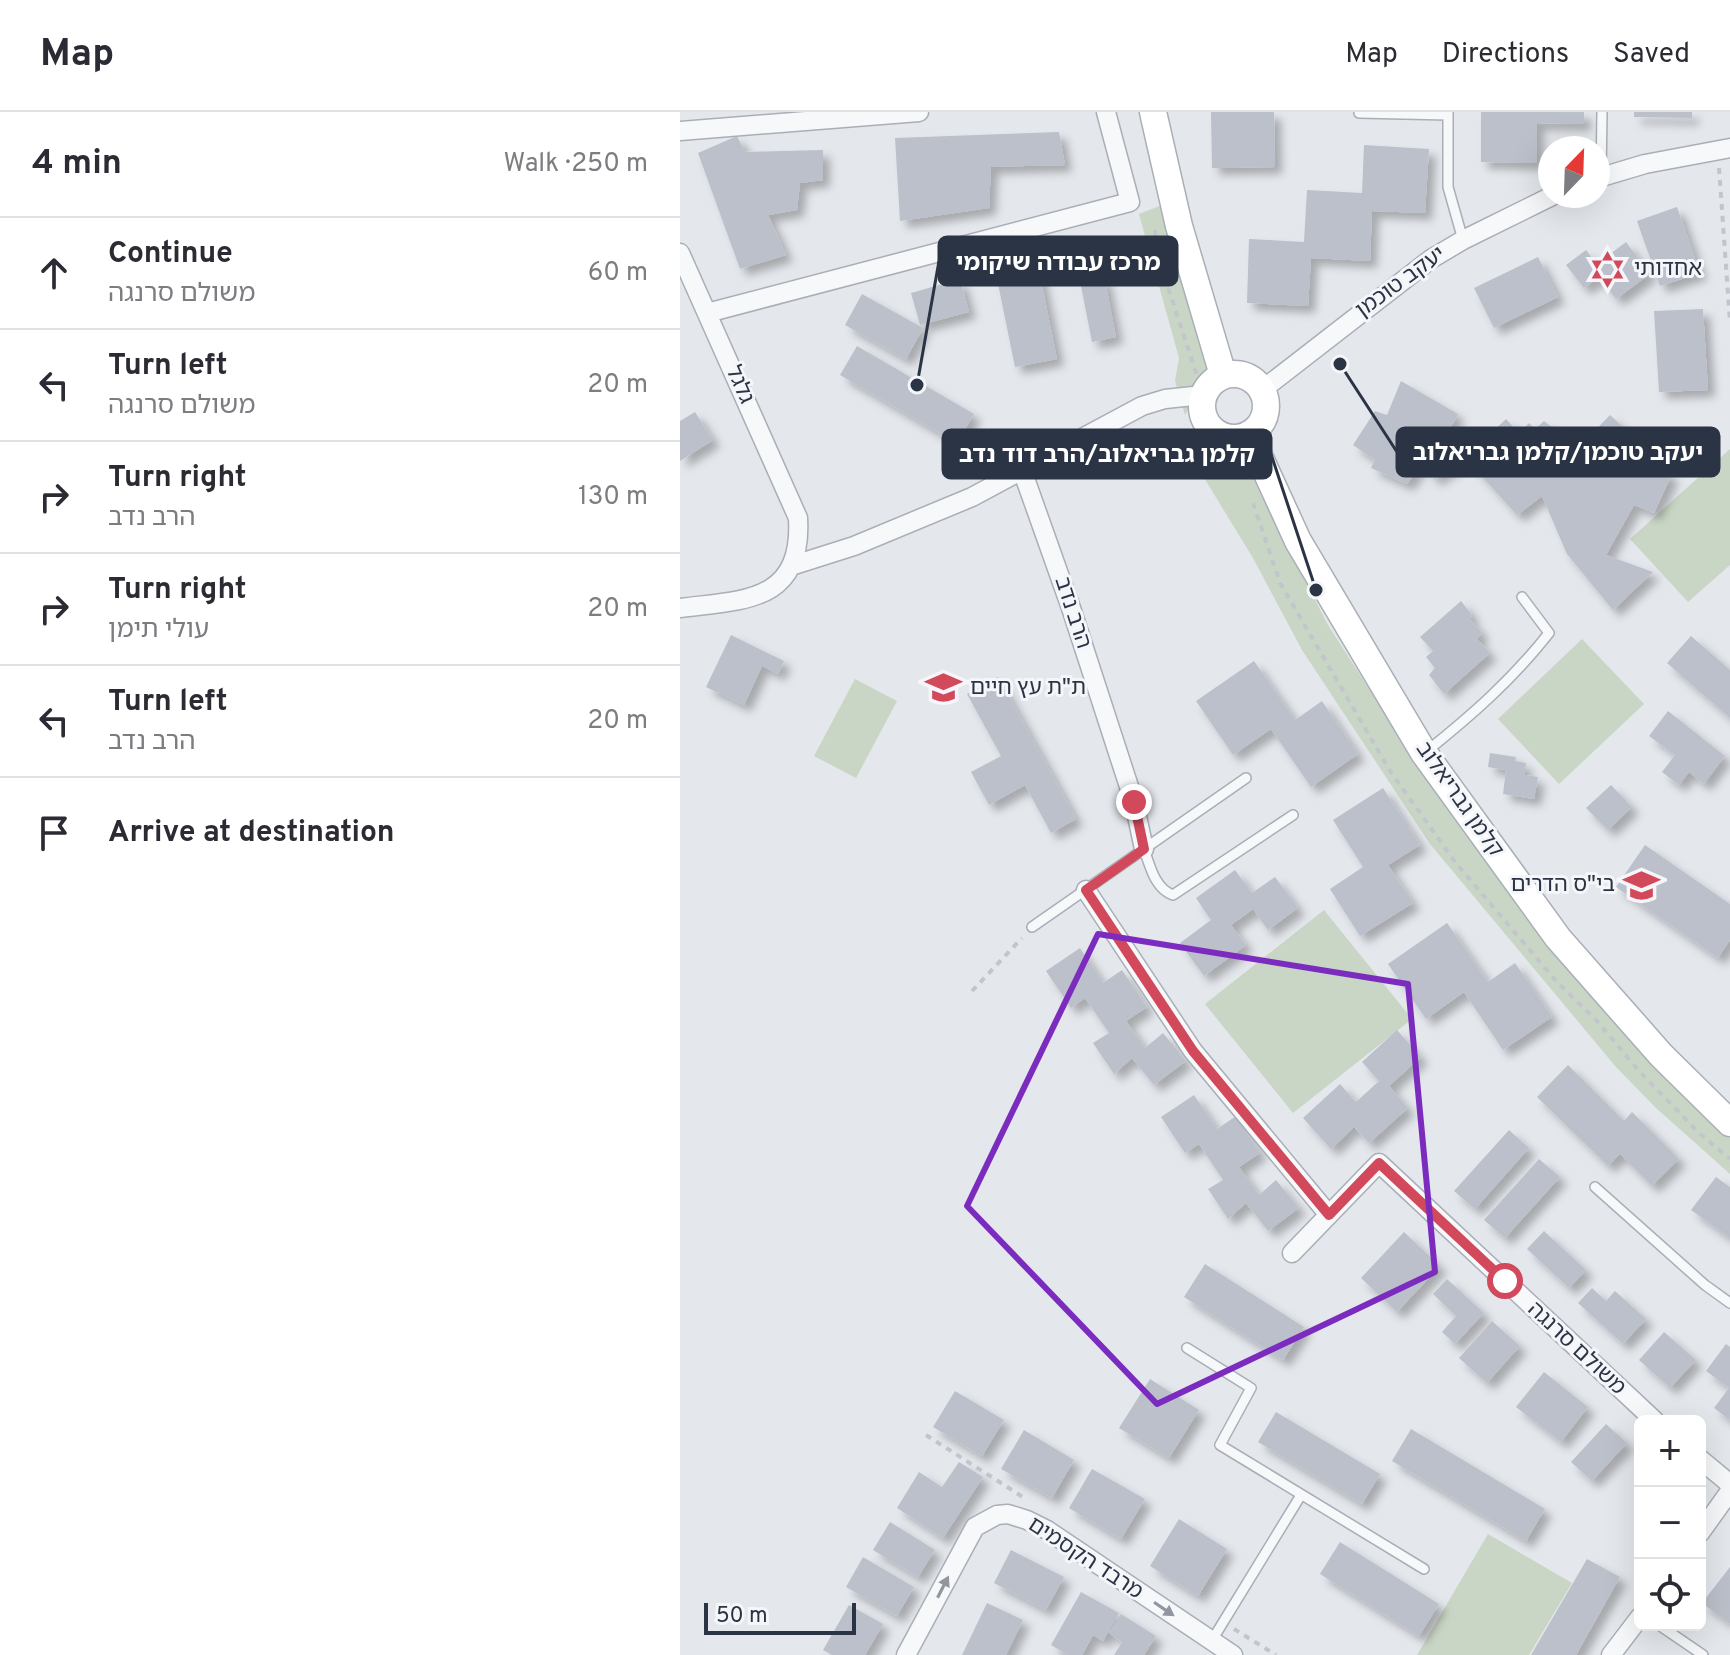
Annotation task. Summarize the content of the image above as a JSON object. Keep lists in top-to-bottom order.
{
  "streets": {
    "street": [
      "יעקב טוכמן",
      "גלגל",
      "הרב נדב",
      "קלמן גבריאלוב",
      "משולם סרנגה",
      "מרבד הקסמים"
    ]
  },
  "crossings": [
    ["יעקב טוכמן", "קלמן גבריאלוב"]
  ],
  "places": {
    "synagogue": ["אחדותי"],
    "other": ["יעקב טוכמן/קלמן גבריאלוב", "מרכז עבודה שיקומי", "קלמן גבריאלוב/הרב דוד נדב"],
    "school or university": ["ת\"ת עץ חיים", "בי\"ס הדרים"]
  },
  "scale_bar": "50 m",
  "north": "top right",
  "page": {
    "header": "Map",
    "nav": ["Map", "Directions", "Saved"],
    "heading": ["4 min", "Walk · 250 m"],
    "list": [
      ["Continue", "משולם סרנגה", "60 m"],
      ["Turn left", "משולם סרנגה", "20 m"],
      ["Turn right", "הרב נדב", "130 m"],
      ["Turn right", "עולי תימן", "20 m"],
      ["Turn left", "הרב נדב", "20 m"],
      "Arrive at destination"
    ],
    "map_buttons": ["+", "−"],
    "scale": "50 m"
  }
}
